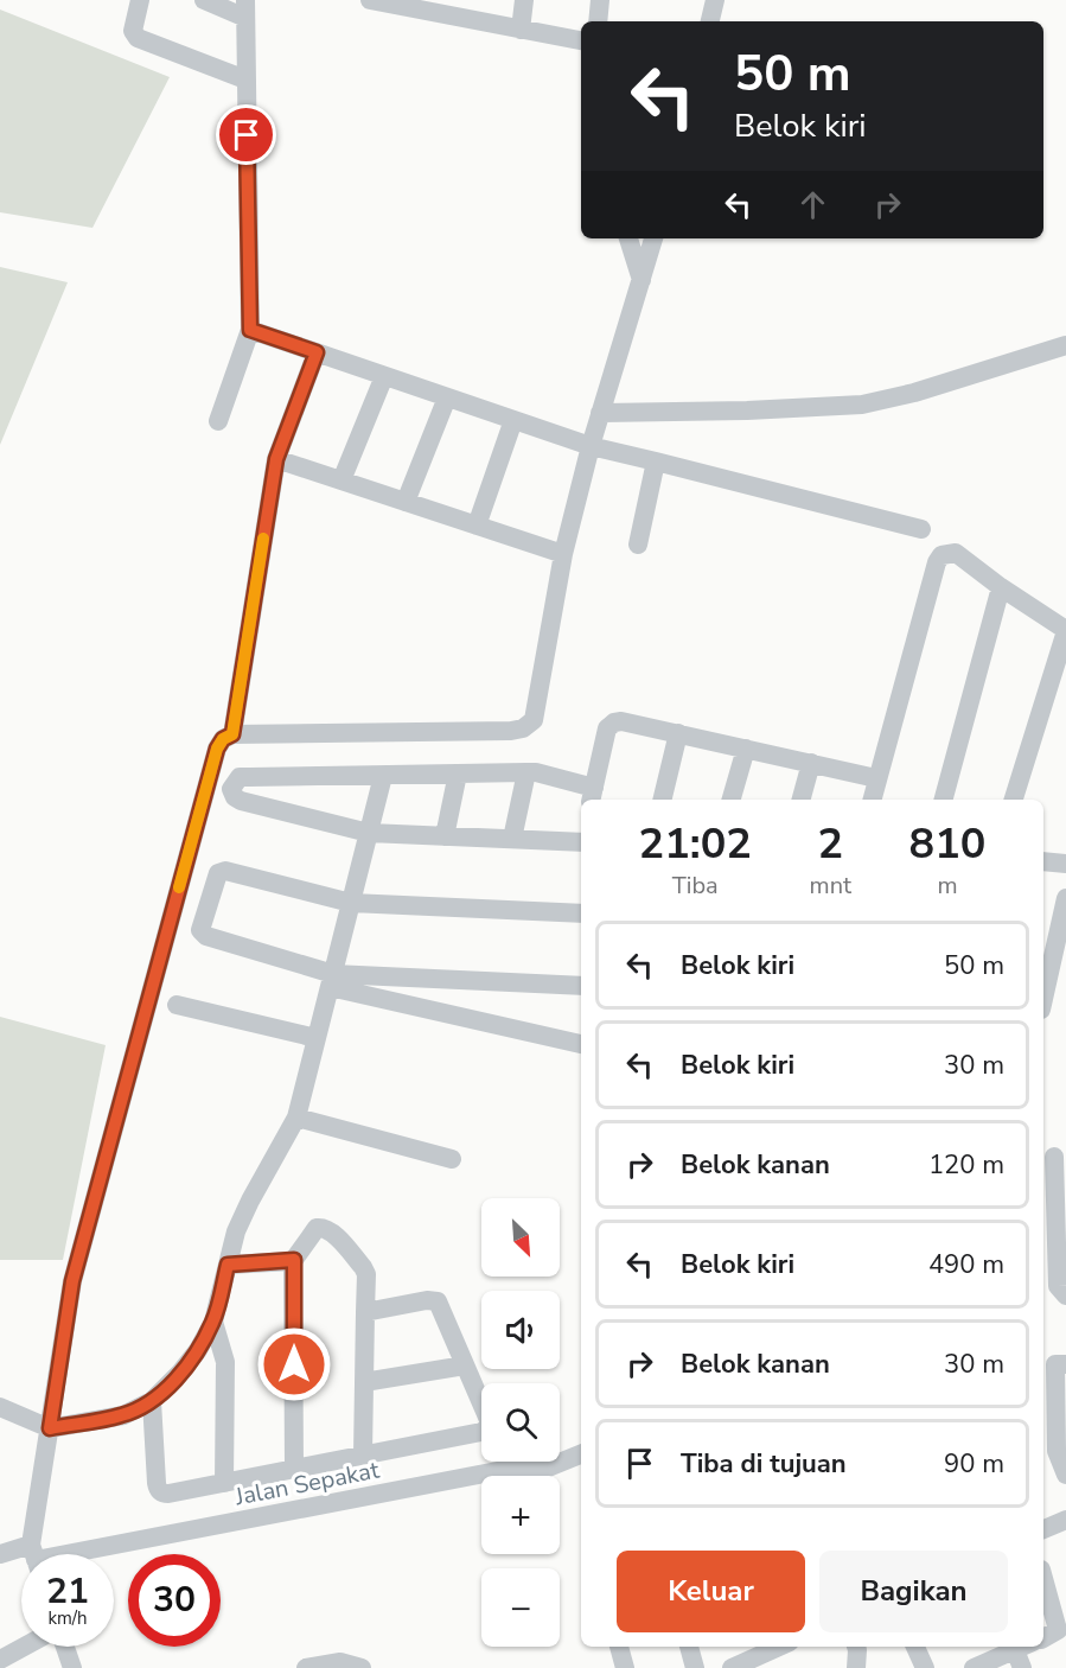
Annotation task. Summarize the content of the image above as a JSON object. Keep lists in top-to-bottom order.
{
  "streets": {
    "street": ["Jalan Sepakat"]
  },
  "north": "bottom right",
  "page": {
    "turn": ["50 m", "Belok kiri"],
    "eta": [
      "21:02",
      "Tiba",
      "2",
      "mnt",
      "810",
      "m"
    ],
    "list": [
      {
        "name": "Belok kiri",
        "value": "50 m"
      },
      {
        "name": "Belok kiri",
        "value": "30 m"
      },
      {
        "name": "Belok kanan",
        "value": "120 m"
      },
      {
        "name": "Belok kiri",
        "value": "490 m"
      },
      {
        "name": "Belok kanan",
        "value": "30 m"
      },
      {
        "name": "Tiba di tujuan",
        "value": "90 m"
      }
    ],
    "map_buttons": ["+", "−"],
    "buttons": ["Keluar", "Bagikan"],
    "speed": "21 km/h",
    "limit": "30"
  }
}
